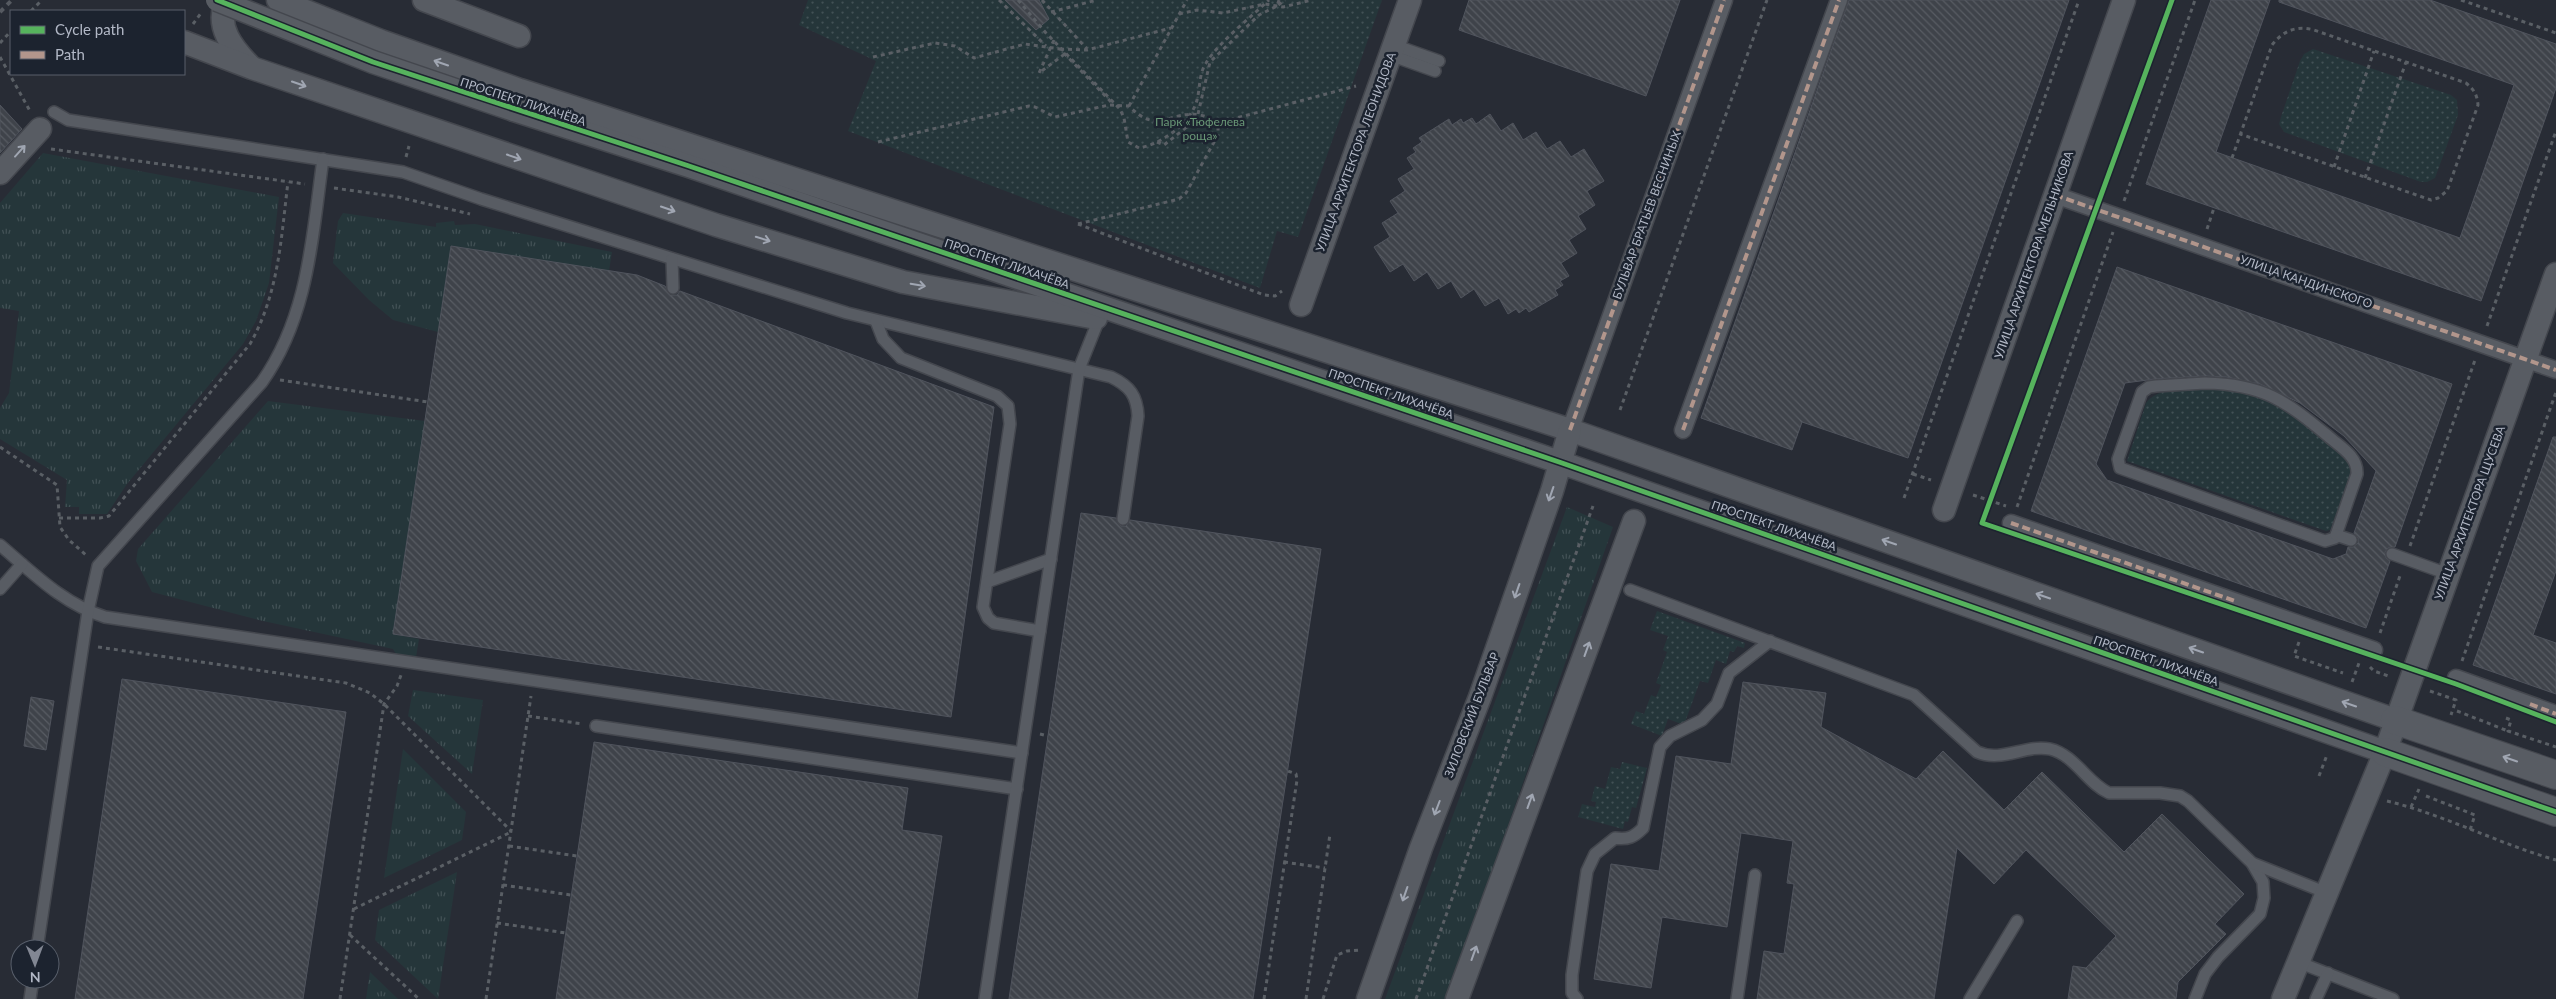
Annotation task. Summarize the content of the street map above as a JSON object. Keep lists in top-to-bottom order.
{
  "streets": {
    "street": [
      "ПРОСПЕКТ ЛИХАЧЁВА",
      "УЛИЦА АРХИТЕКТОРА ЛЕОНИДОВА",
      "БУЛЬВАР БРАТЬЕВ ВЕСНИНЫХ",
      "УЛИЦА АРХИТЕКТОРА МЕЛЬНИКОВА",
      "УЛИЦА КАНДИНСКОГО",
      "УЛИЦА АРХИТЕКТОРА ЩУСЕВА",
      "ЗИЛОВСКИЙ БУЛЬВАР"
    ]
  },
  "crossings": [
    ["ПРОСПЕКТ ЛИХАЧЁВА", "БУЛЬВАР БРАТЬЕВ ВЕСНИНЫХ"],
    ["ПРОСПЕКТ ЛИХАЧЁВА", "УЛИЦА АРХИТЕКТОРА ЩУСЕВА"],
    ["ПРОСПЕКТ ЛИХАЧЁВА", "ЗИЛОВСКИЙ БУЛЬВАР"],
    ["БУЛЬВАР БРАТЬЕВ ВЕСНИНЫХ", "ЗИЛОВСКИЙ БУЛЬВАР"],
    ["УЛИЦА АРХИТЕКТОРА МЕЛЬНИКОВА", "УЛИЦА КАНДИНСКОГО"],
    ["УЛИЦА КАНДИНСКОГО", "УЛИЦА АРХИТЕКТОРА ЩУСЕВА"]
  ],
  "parks": ["Парк «Тюфелева роща»"],
  "legend": ["Cycle path", "Path"],
  "north": "bottom"
}
